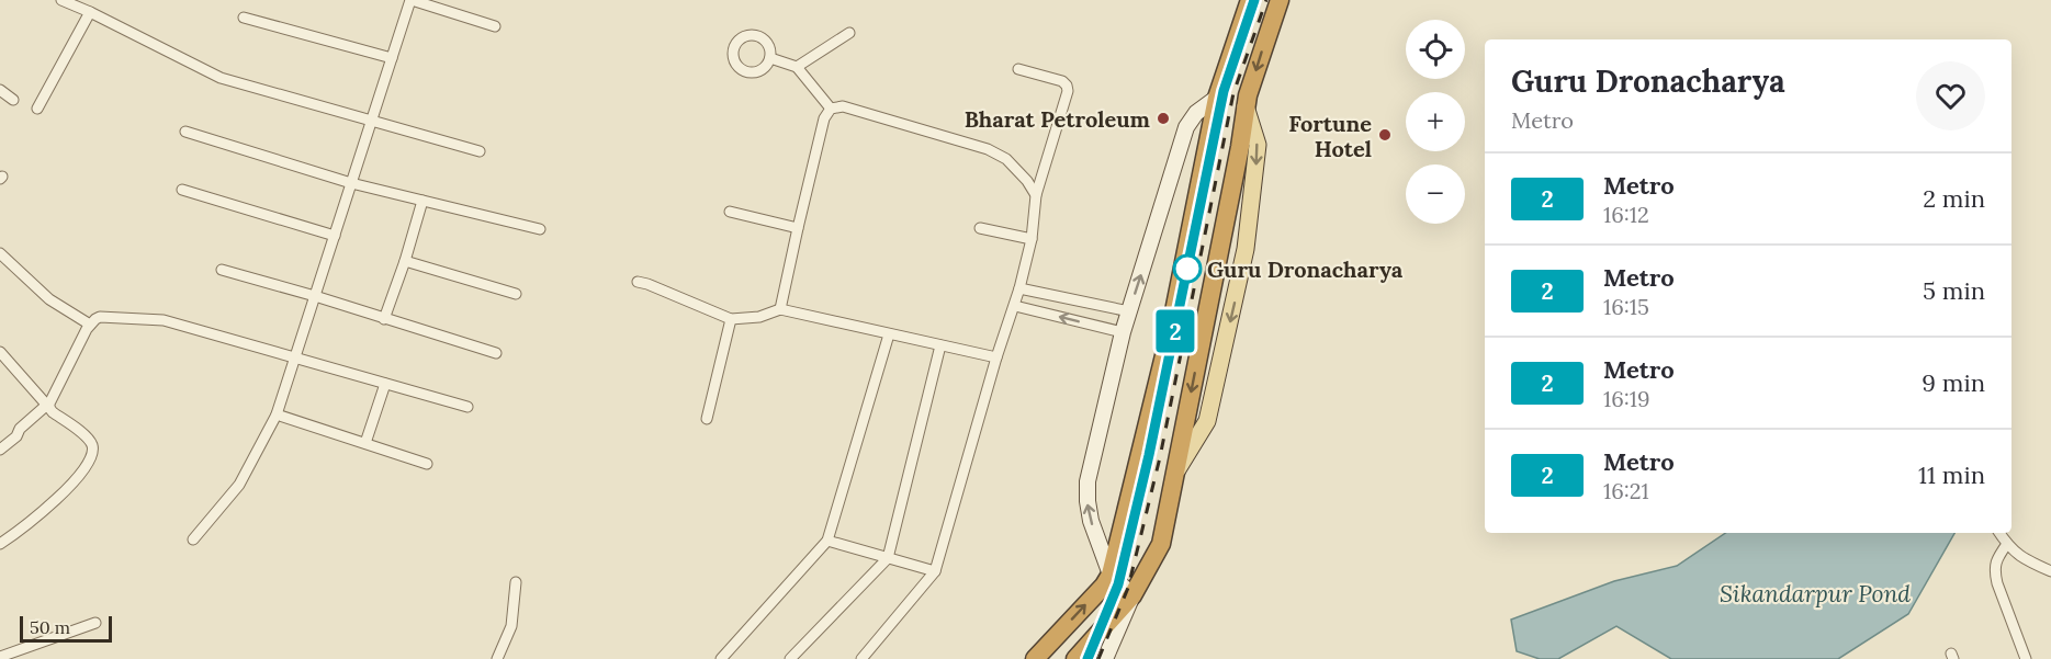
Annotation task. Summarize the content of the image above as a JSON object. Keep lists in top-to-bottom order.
{
  "water": ["Sikandarpur Pond"],
  "places": ["Bharat Petroleum", "Fortune Hotel", "Guru Dronacharya"],
  "lines": ["metro line 2"],
  "scale_bar": "50 m",
  "page": {
    "on_map": "2",
    "map_buttons": ["+", "−"],
    "heading": ["Guru Dronacharya", "Metro"],
    "list": [
      {
        "mark": "2",
        "name": "Metro",
        "note": "16:12",
        "value": "2 min"
      },
      {
        "mark": "2",
        "name": "Metro",
        "note": "16:15",
        "value": "5 min"
      },
      {
        "mark": "2",
        "name": "Metro",
        "note": "16:19",
        "value": "9 min"
      },
      {
        "mark": "2",
        "name": "Metro",
        "note": "16:21",
        "value": "11 min"
      }
    ],
    "scale": "50 m"
  }
}
